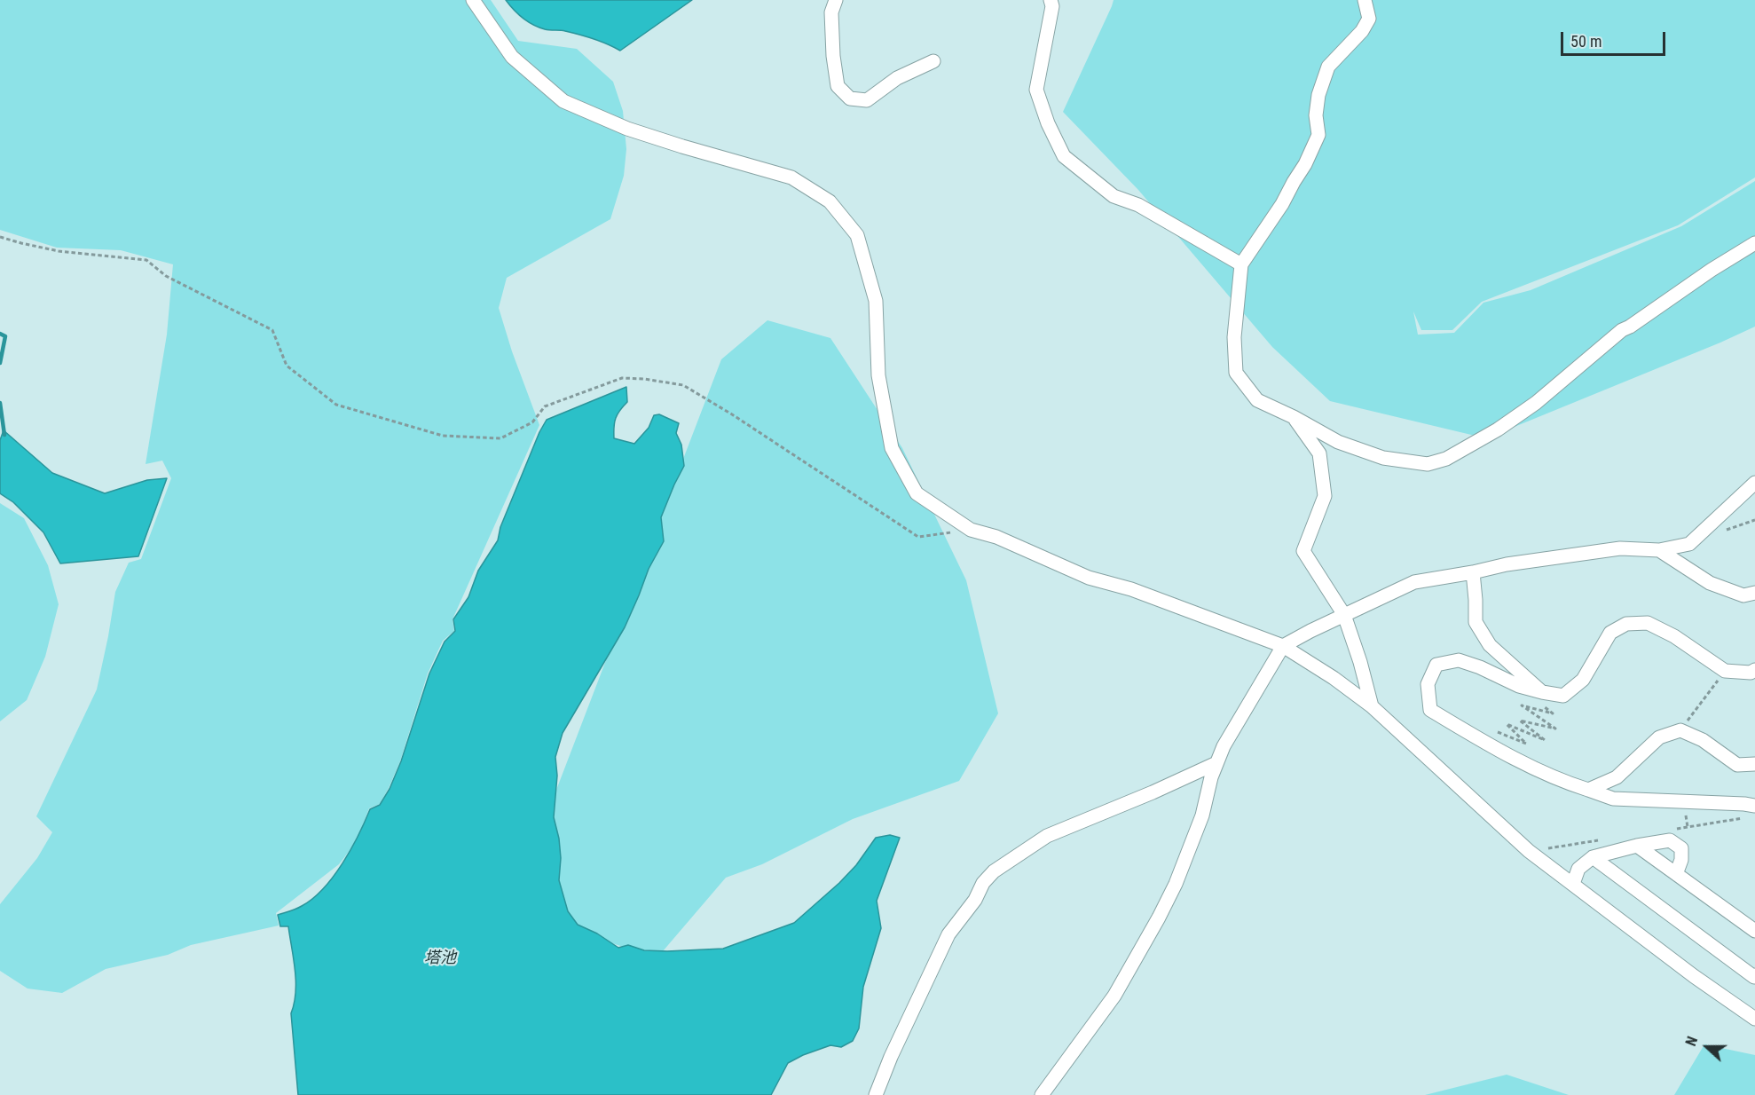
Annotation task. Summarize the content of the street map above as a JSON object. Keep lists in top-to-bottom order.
{
  "water": ["塔池"],
  "scale_bar": "50 m",
  "north": "left"
}
